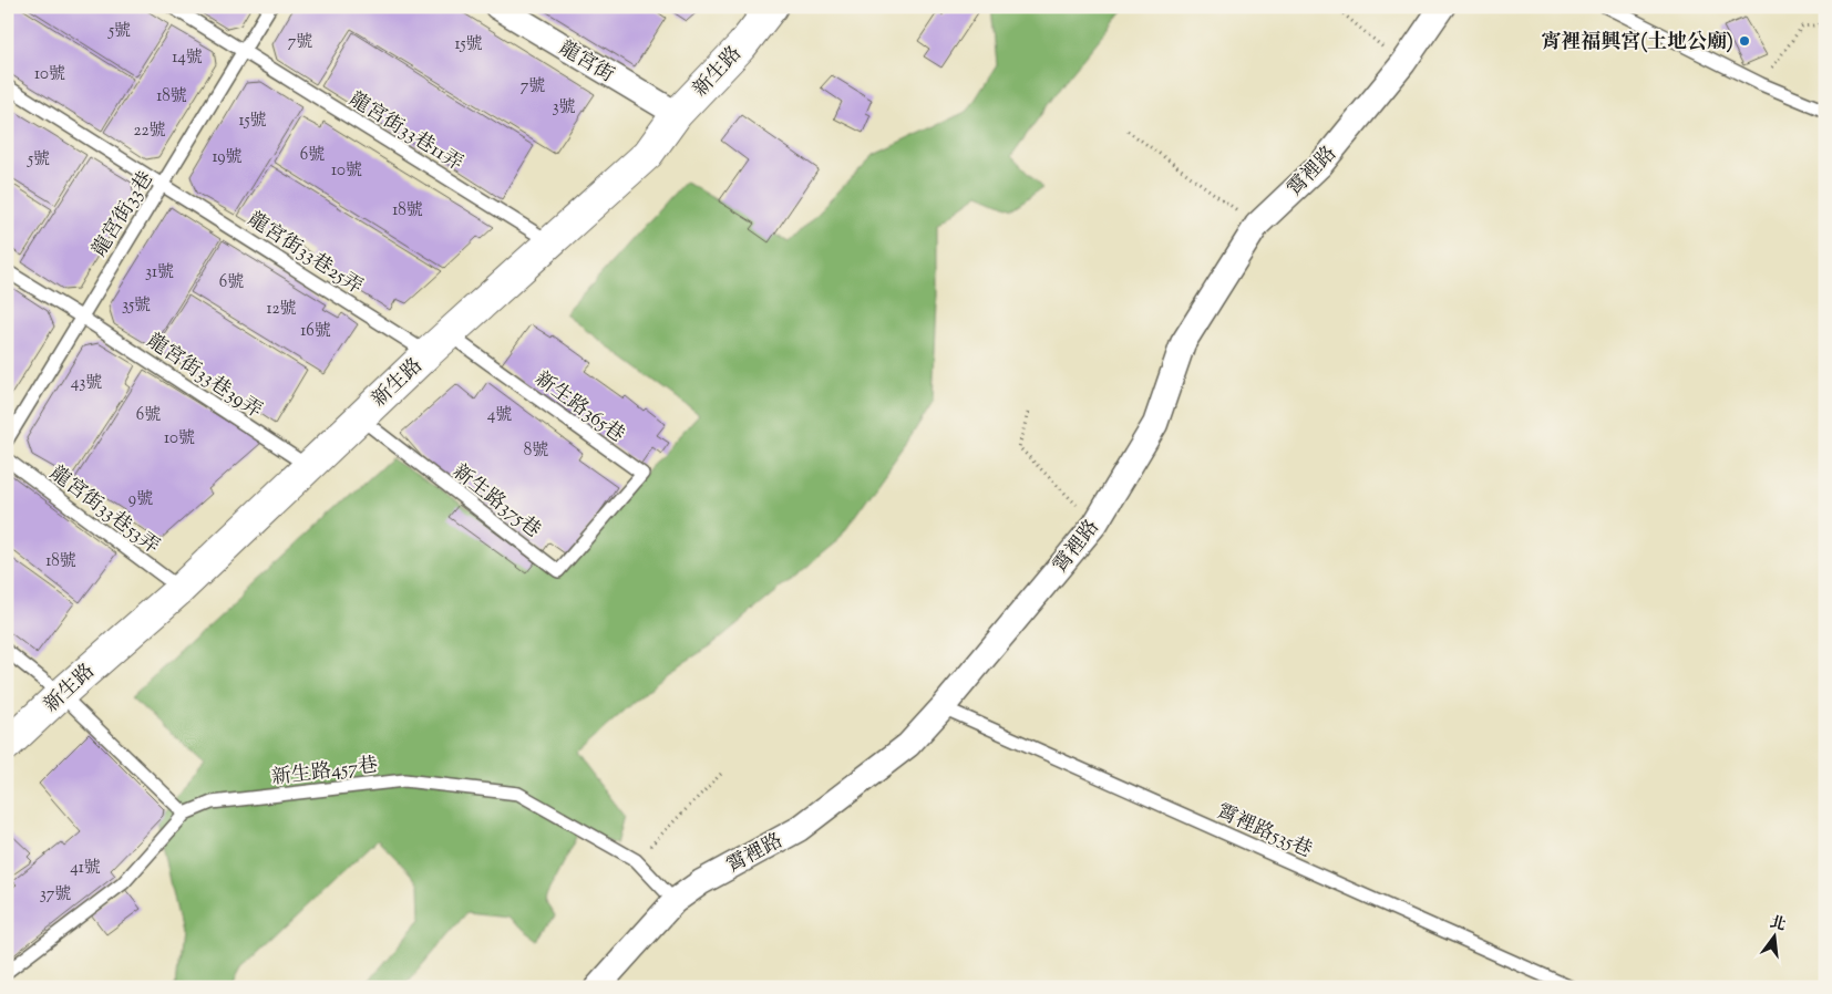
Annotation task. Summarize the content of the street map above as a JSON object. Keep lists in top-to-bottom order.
{
  "streets": {
    "street": ["龍宮街", "新生路", "霄裡路"],
    "lane": [
      "龍宮街33巷11弄",
      "龍宮街33巷",
      "龍宮街33巷25弄",
      "龍宮街33巷39弄",
      "新生路365巷",
      "新生路375巷",
      "龍宮街33巷53弄",
      "新生路457巷",
      "霄裡路535巷"
    ]
  },
  "crossings": [
    ["龍宮街", "新生路"],
    ["新生路", "龍宮街33巷11弄"],
    ["新生路", "龍宮街33巷25弄"],
    ["新生路", "龍宮街33巷39弄"],
    ["新生路", "新生路365巷"],
    ["新生路", "新生路375巷"],
    ["新生路", "龍宮街33巷53弄"],
    ["龍宮街33巷11弄", "龍宮街33巷"],
    ["霄裡路", "新生路457巷"],
    ["霄裡路", "霄裡路535巷"],
    ["龍宮街33巷", "龍宮街33巷25弄"],
    ["龍宮街33巷", "龍宮街33巷39弄"],
    ["龍宮街33巷25弄", "新生路365巷"],
    ["新生路365巷", "新生路375巷"]
  ],
  "places": ["宵裡福興宮(土地公廟)"],
  "house_numbers": [
    "5號",
    "7號",
    "15號",
    "14號",
    "10號",
    "7號",
    "18號",
    "3號",
    "15號",
    "22號",
    "6號",
    "19號",
    "5號",
    "10號",
    "18號",
    "31號",
    "6號",
    "35號",
    "12號",
    "16號",
    "43號",
    "6號",
    "4號",
    "10號",
    "8號",
    "9號",
    "18號",
    "41號",
    "37號"
  ],
  "north": "top"
}
